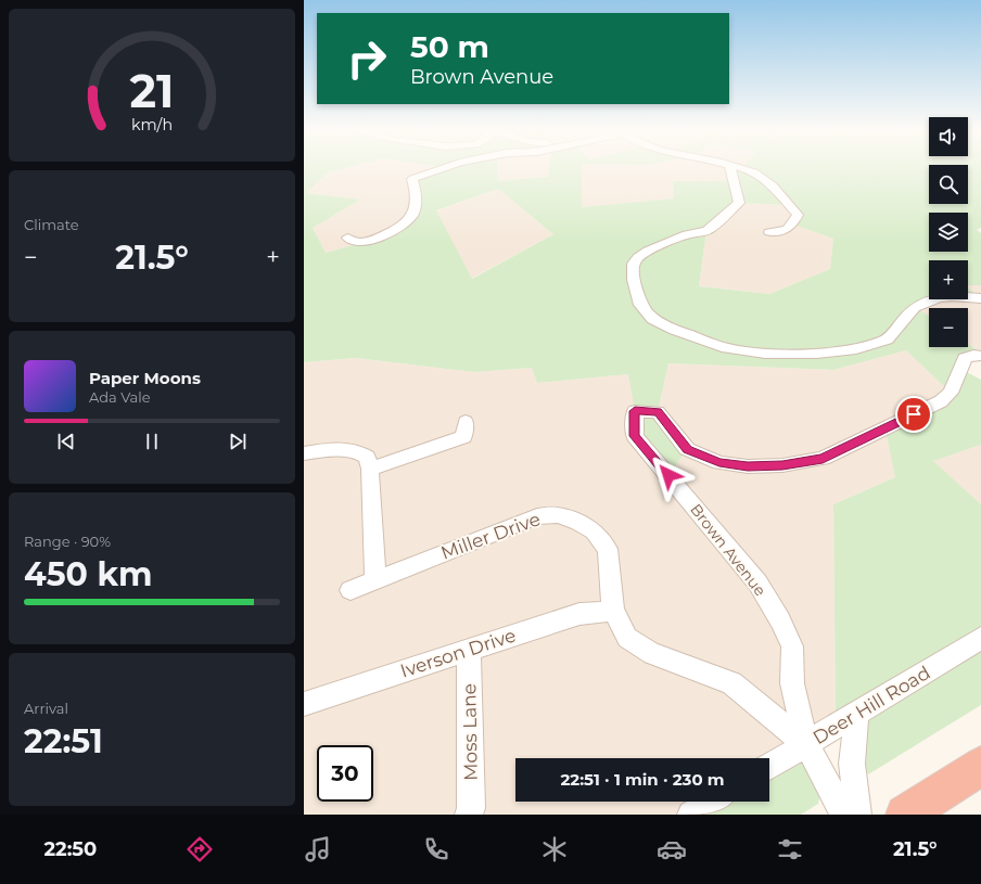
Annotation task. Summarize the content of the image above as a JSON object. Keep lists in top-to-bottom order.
{
  "streets": {
    "street": [
      "Miller Drive",
      "Brown Avenue",
      "Iverson Drive",
      "Deer Hill Road",
      "Moss Lane"
    ]
  },
  "crossings": [
    ["Miller Drive", "Brown Avenue"],
    ["Miller Drive", "Iverson Drive"],
    ["Miller Drive", "Deer Hill Road"],
    ["Brown Avenue", "Deer Hill Road"],
    ["Iverson Drive", "Moss Lane"]
  ],
  "page": {
    "turn": ["50 m", "Brown Avenue"],
    "map_buttons": ["+", "−"],
    "tile": [
      "Climate",
      ["Range · 90%", "450 km"],
      ["Arrival", "22:51"]
    ],
    "heat": ["−", "21.5°", "+"],
    "song": ["Paper Moons", "Ada Vale"],
    "limit": "30",
    "trip": "22:51 · 1 min · 230 m",
    "tabs": ["22:50", "21.5°"],
    "gauge": ["21", "km/h"]
  }
}
